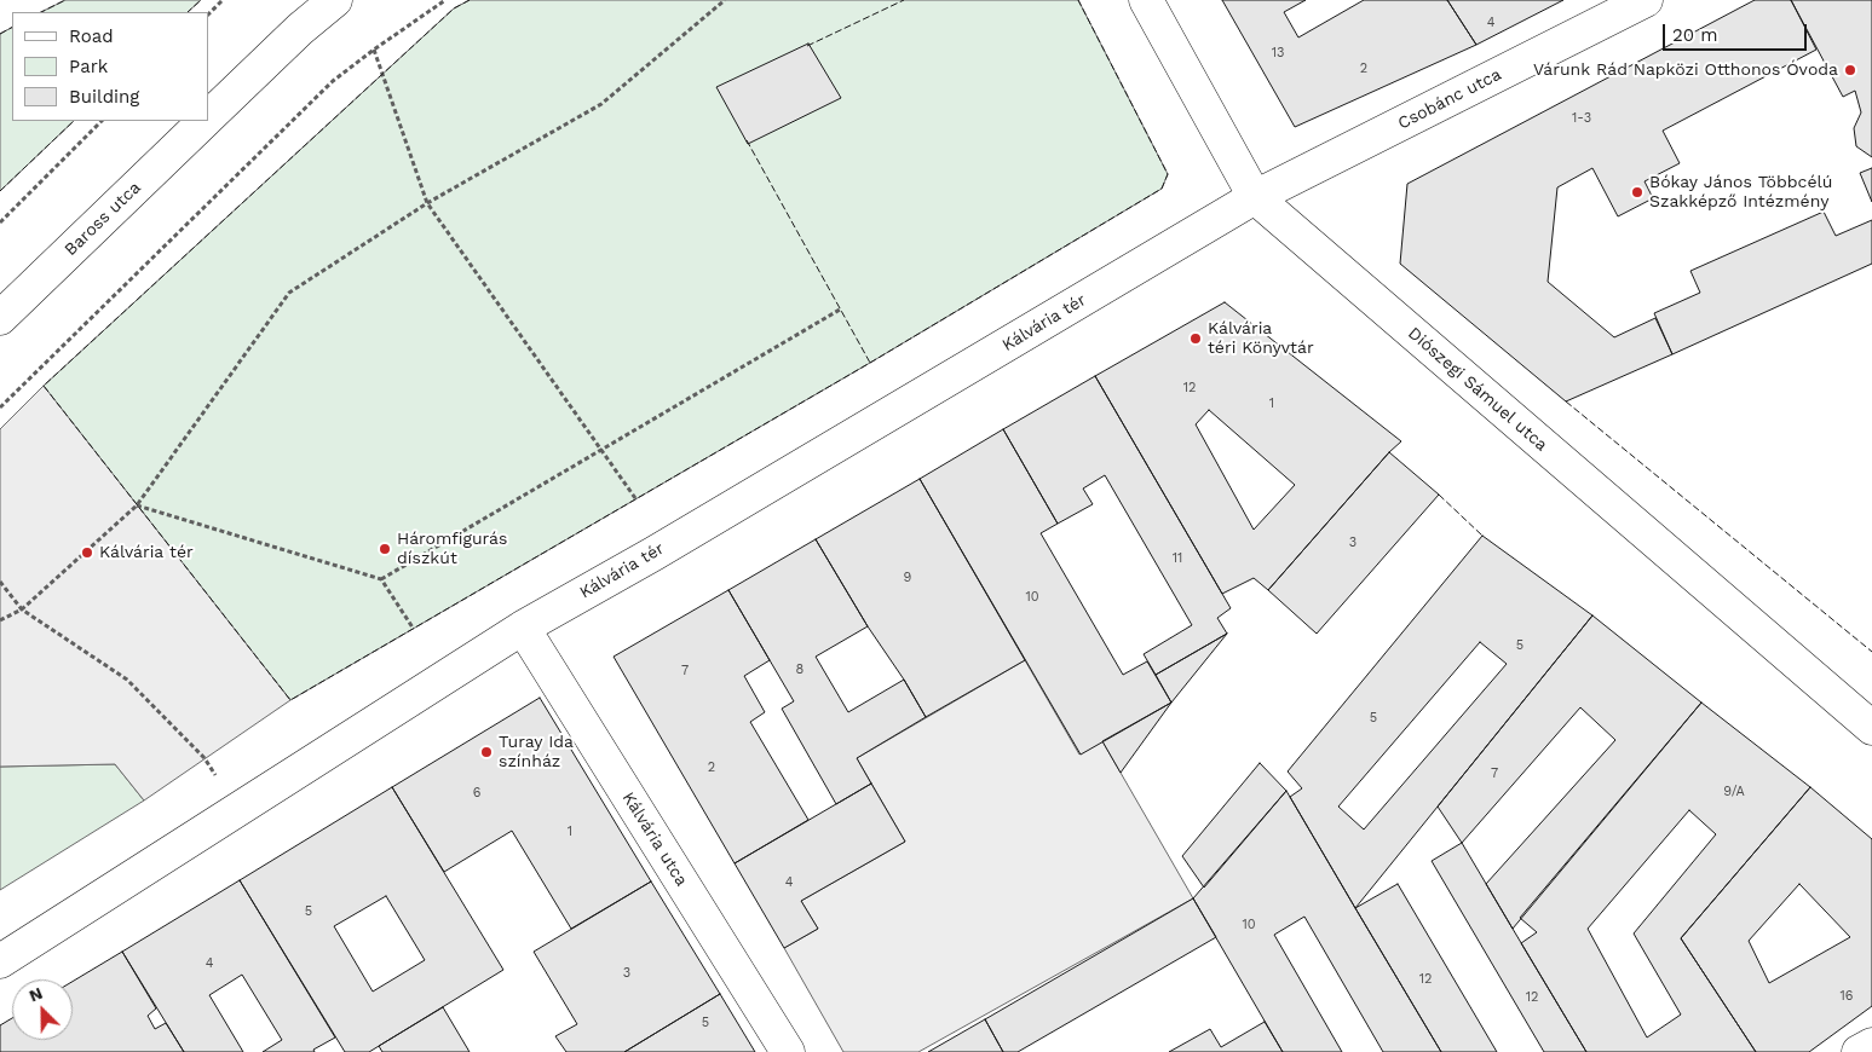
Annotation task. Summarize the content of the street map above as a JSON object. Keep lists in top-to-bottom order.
{
  "streets": {
    "street": [
      "Csobánc utca",
      "Baross utca",
      "Kálvária tér",
      "Diószegi Sámuel utca",
      "Kálvária utca"
    ]
  },
  "crossings": [
    ["Csobánc utca", "Kálvária tér"],
    ["Csobánc utca", "Diószegi Sámuel utca"],
    ["Kálvária tér", "Diószegi Sámuel utca"],
    ["Kálvária tér", "Kálvária utca"]
  ],
  "places": [
    "Várunk Rád Napközi Otthonos Óvoda",
    "Bókay János Többcélú Szakképző Intézmény",
    "Kálvária téri Könyvtár",
    "Háromfigurás díszkút",
    "Kálvária tér",
    "Turay Ida színház"
  ],
  "house_numbers": [
    "4",
    "13",
    "2",
    "1-3",
    "12",
    "1",
    "3",
    "11",
    "9",
    "10",
    "5",
    "8",
    "7",
    "5",
    "2",
    "7",
    "9/A",
    "6",
    "1",
    "4",
    "5",
    "10",
    "4",
    "3",
    "12",
    "16",
    "12",
    "5"
  ],
  "legend": ["Road", "Park", "Building"],
  "scale_bar": "20 m",
  "north": "top left"
}
